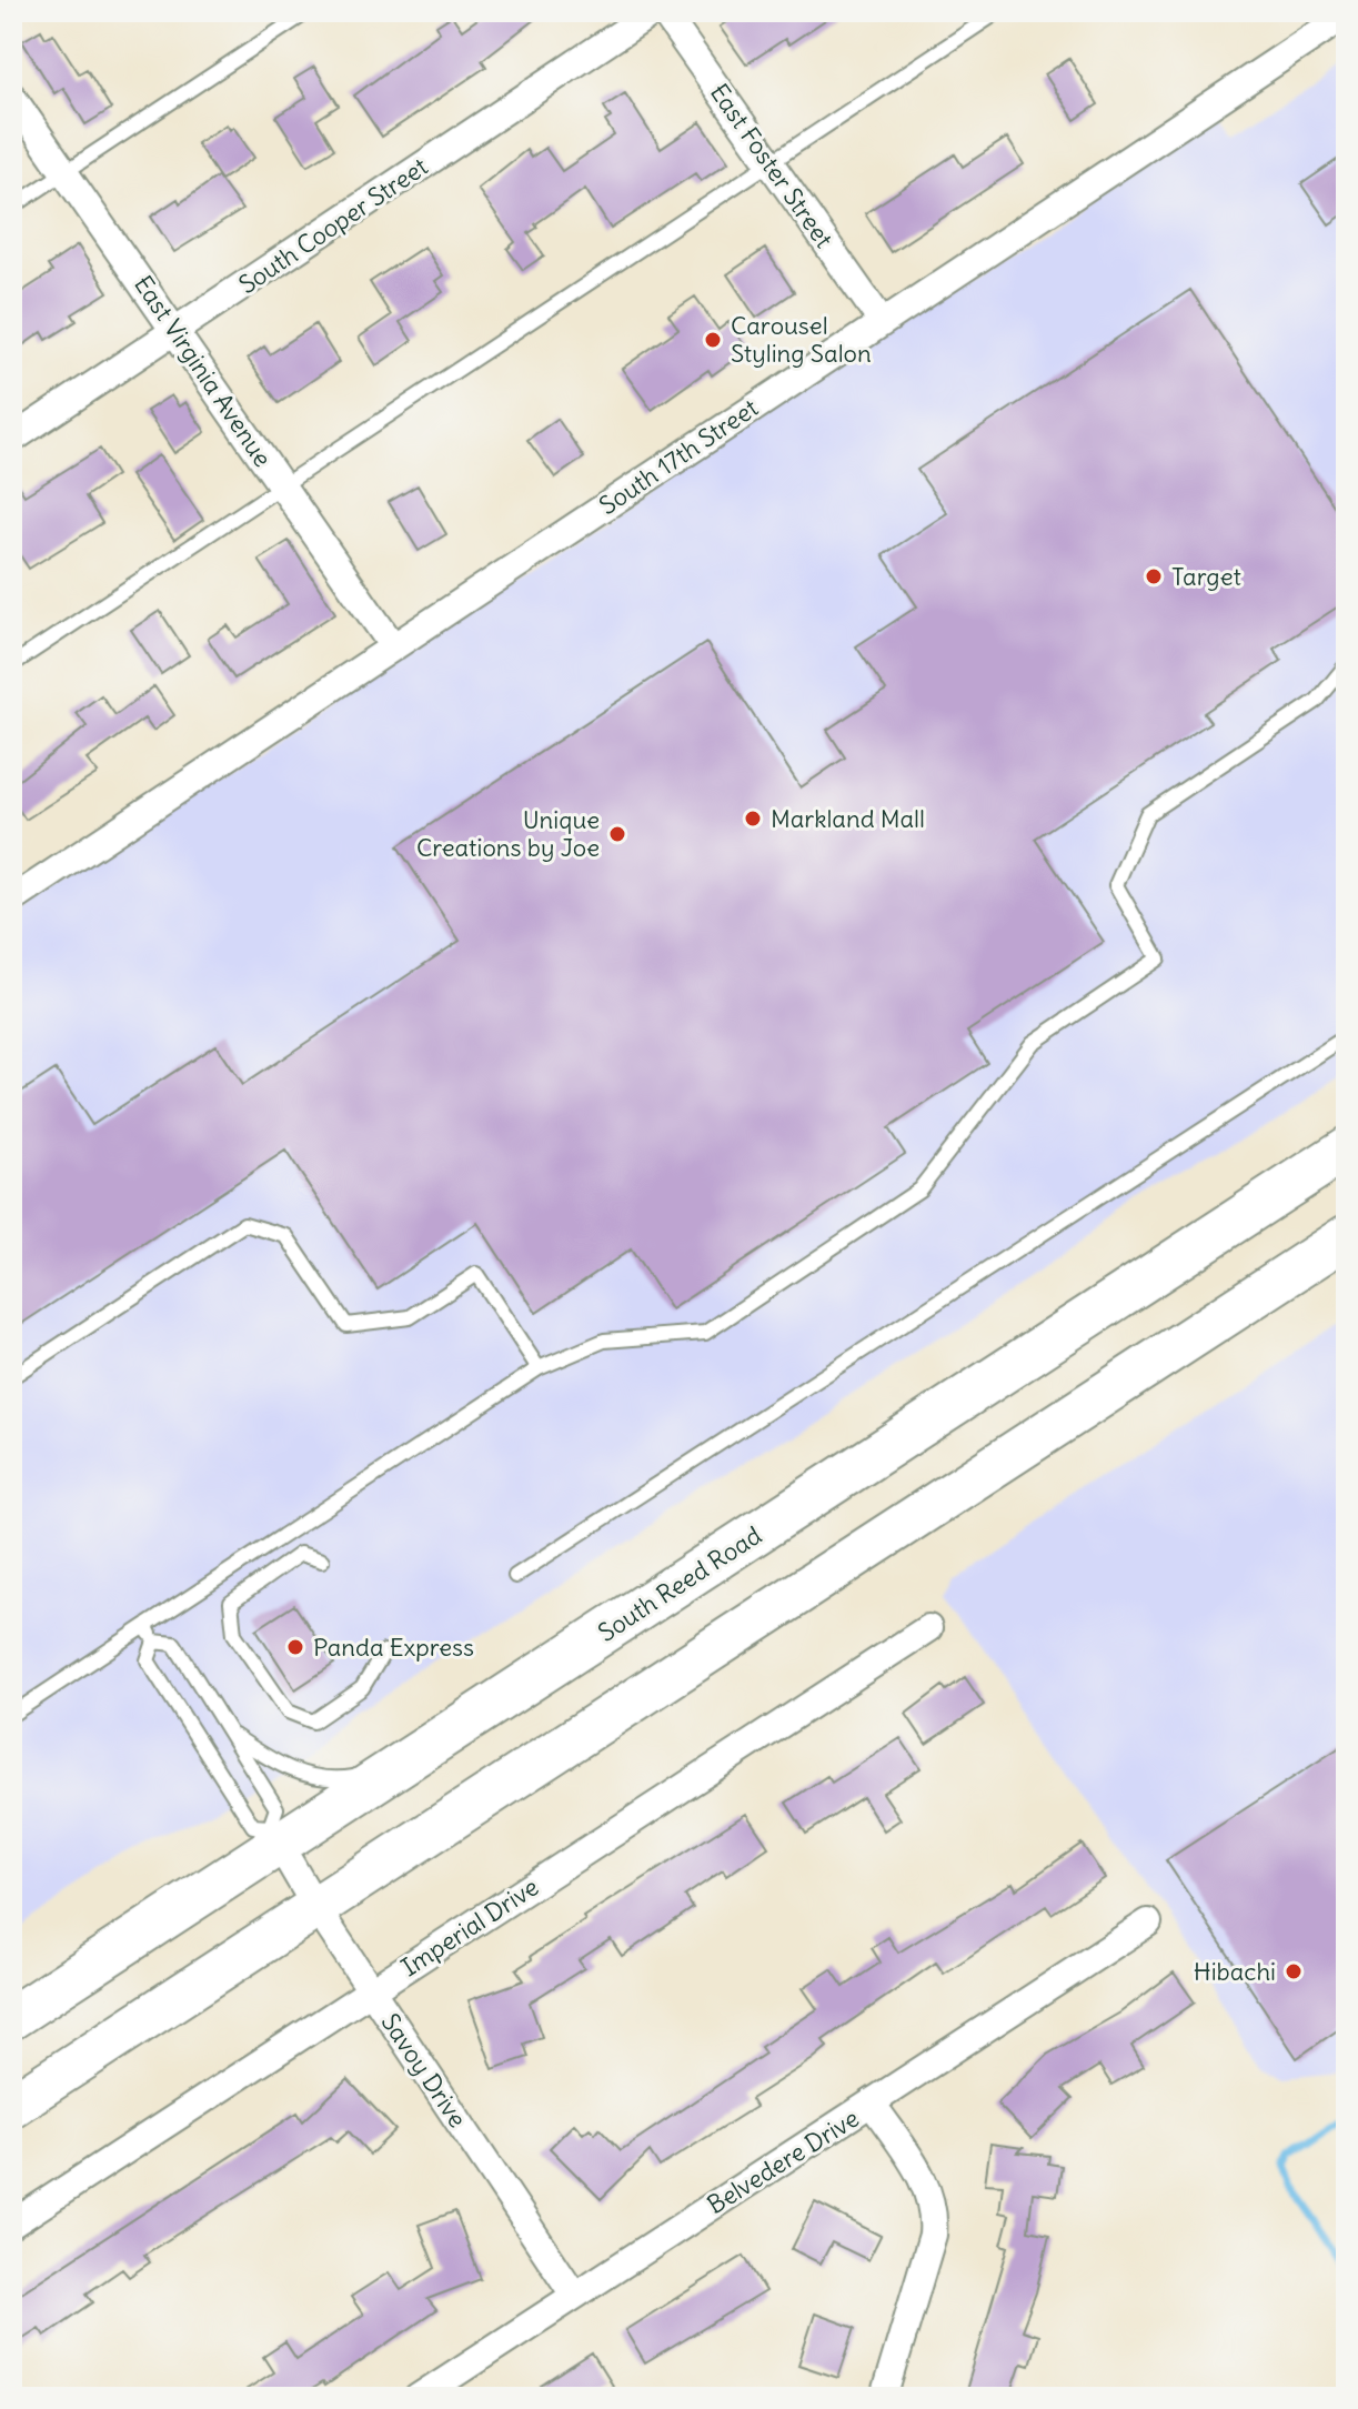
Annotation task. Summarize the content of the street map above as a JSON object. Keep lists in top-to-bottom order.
{
  "streets": {
    "main road": ["South Reed Road"],
    "street": [
      "East Foster Street",
      "South Cooper Street",
      "East Virginia Avenue",
      "South 17th Street",
      "Imperial Drive",
      "Savoy Drive",
      "Belvedere Drive"
    ]
  },
  "crossings": [
    ["East Foster Street", "South 17th Street"],
    ["South Cooper Street", "East Virginia Avenue"],
    ["East Virginia Avenue", "South 17th Street"],
    ["South Reed Road", "Savoy Drive"],
    ["Imperial Drive", "Savoy Drive"],
    ["Savoy Drive", "Belvedere Drive"]
  ],
  "places": [
    "Carousel Styling Salon",
    "Target",
    "Markland Mall",
    "Unique Creations by Joe",
    "Panda Express",
    "Hibachi"
  ]
}
